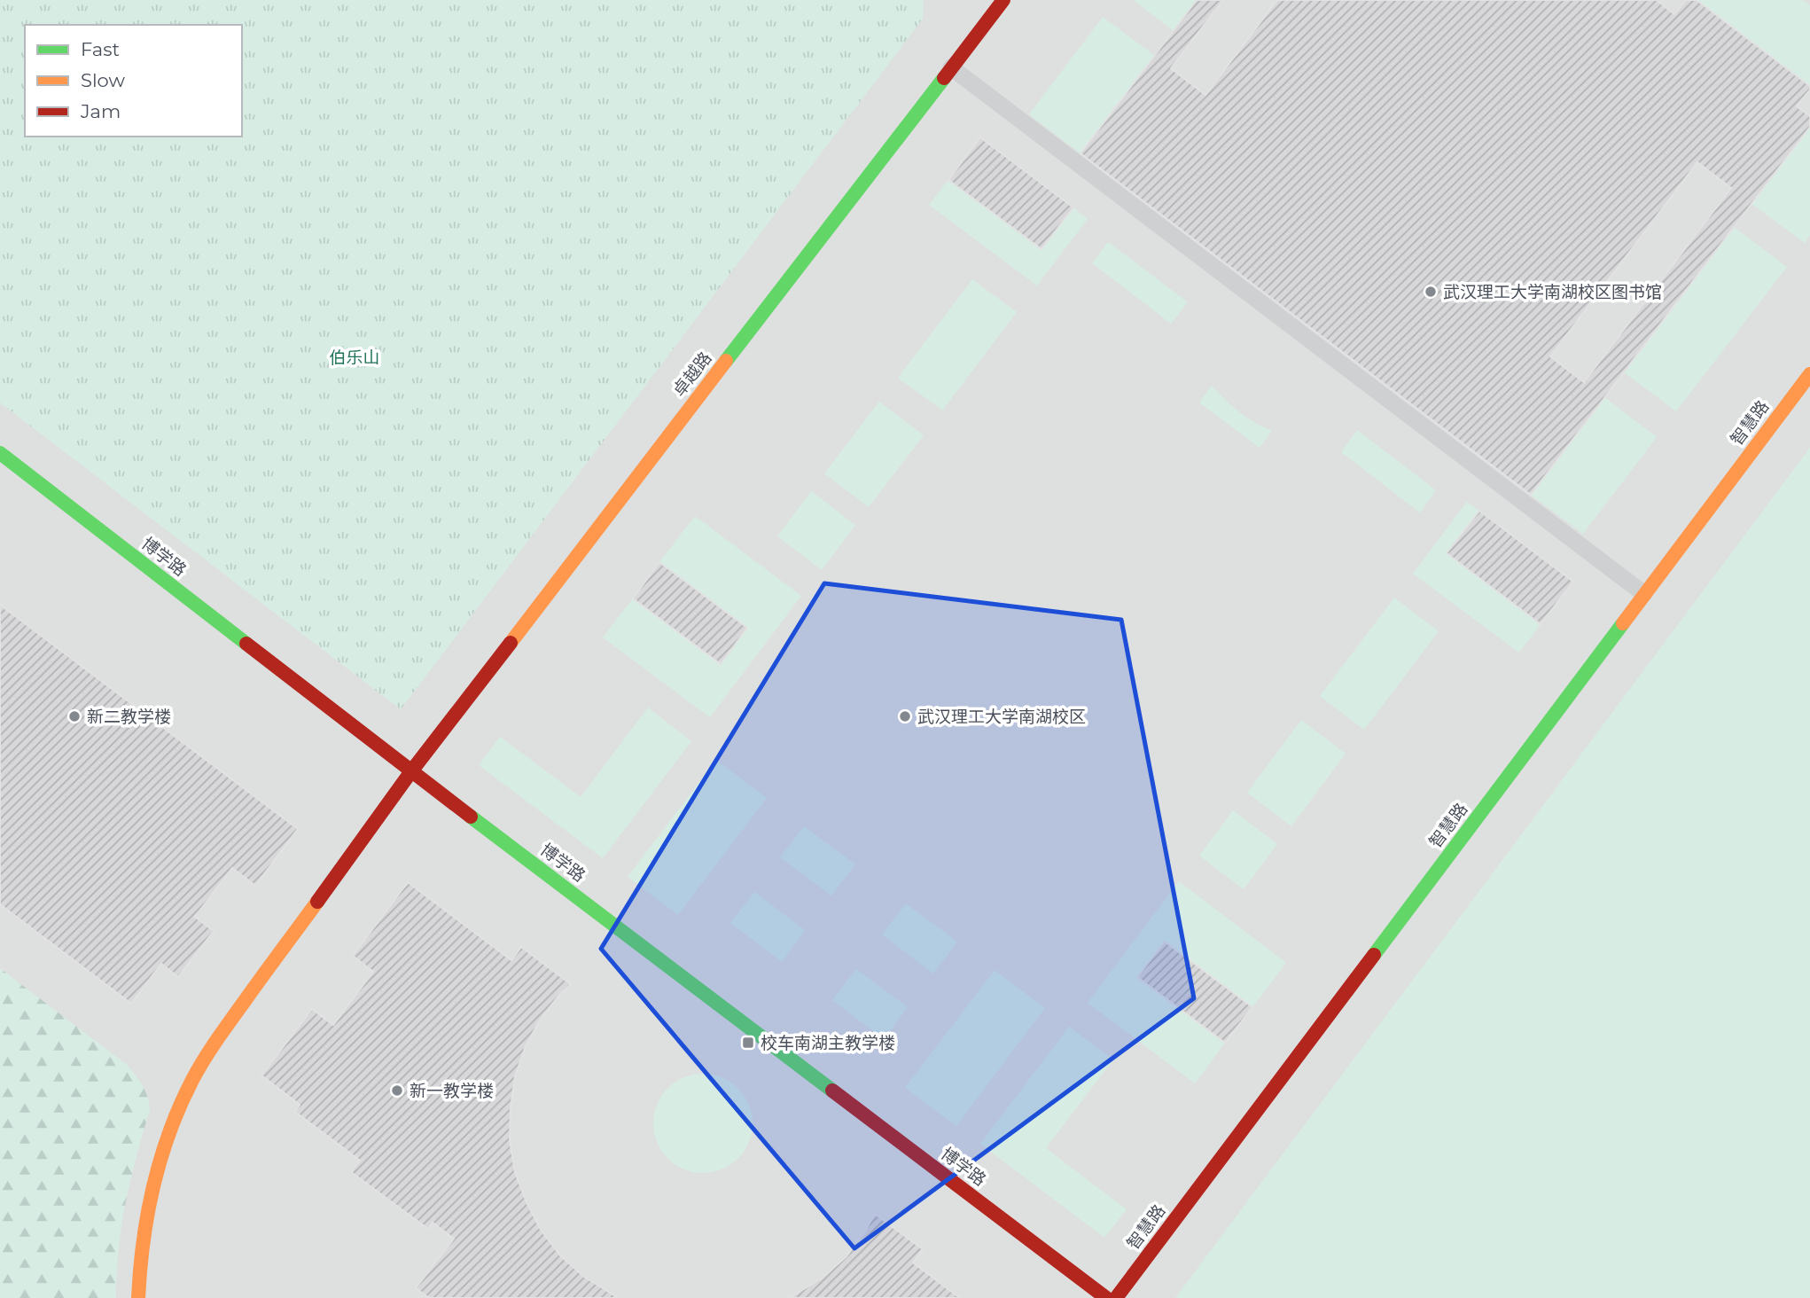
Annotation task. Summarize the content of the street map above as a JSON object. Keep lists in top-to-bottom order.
{
  "streets": {
    "street": ["卓越路", "智慧路", "博学路"]
  },
  "crossings": [
    ["卓越路", "博学路"]
  ],
  "parks": ["伯乐山"],
  "places": {
    "other": [
      "武汉理工大学南湖校区图书馆",
      "新二教学楼",
      "武汉理工大学南湖校区",
      "新一教学楼"
    ],
    "transit": ["校车南湖主教学楼"]
  },
  "legend": ["Fast", "Slow", "Jam"]
}
